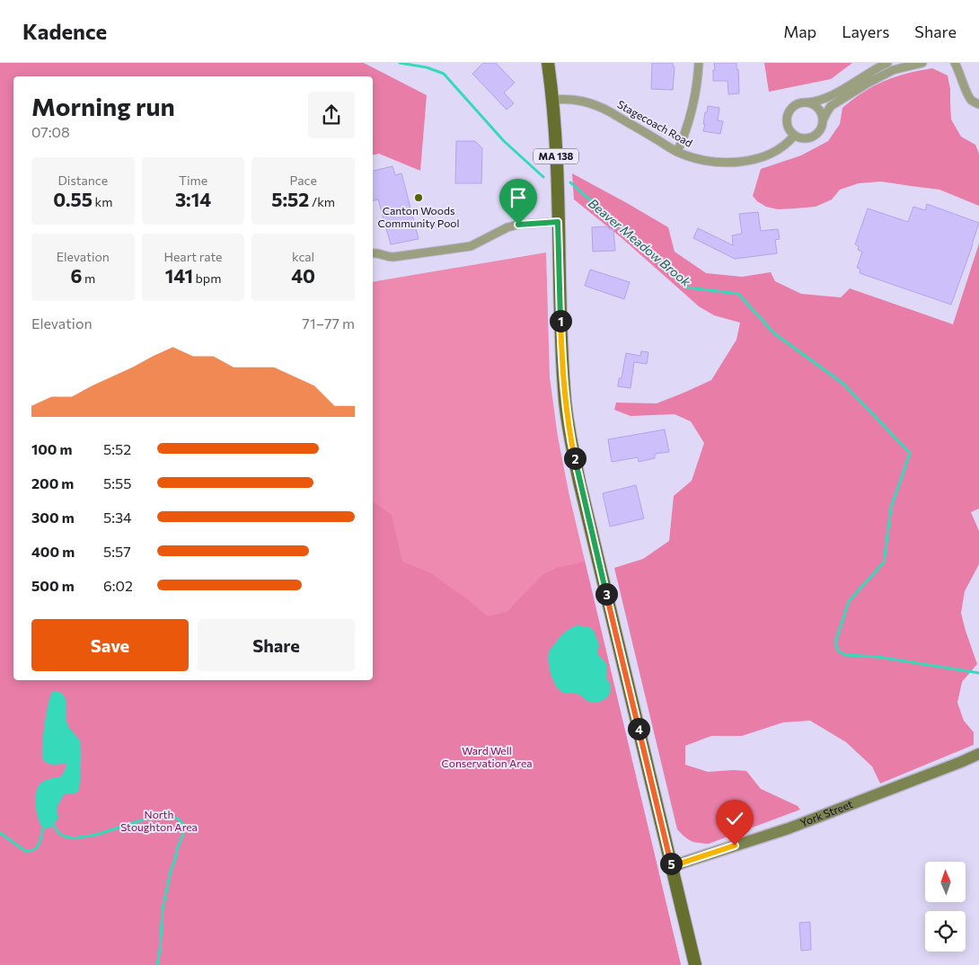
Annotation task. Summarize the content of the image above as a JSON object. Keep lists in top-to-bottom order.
{
  "streets": {
    "main road": ["MA 138"],
    "street": ["Stagecoach Road", "York Street"]
  },
  "crossings": [
    ["Stagecoach Road", "MA 138"],
    ["MA 138", "York Street"]
  ],
  "water": ["Beaver Meadow Brook"],
  "parks": ["Ward Well Conservation Area", "North Stoughton Area"],
  "places": ["Canton Woods Community Pool"],
  "north": "top",
  "page": {
    "header": "Kadence",
    "nav": ["Map", "Layers", "Share"],
    "heading": ["Morning run", "07:08"],
    "stats": [
      ["Distance", "0.55 km"],
      ["Time", "3:14"],
      ["Pace", "5:52 /km"],
      ["Elevation", "6 m"],
      ["Heart rate", "141 bpm"],
      ["kcal", "40"]
    ],
    "chart": ["Elevation", "71–77 m"],
    "pins": [
      "1",
      "2",
      "3",
      "4",
      "5"
    ],
    "list": [
      {
        "name": "100 m",
        "note": "5:52"
      },
      {
        "name": "200 m",
        "note": "5:55"
      },
      {
        "name": "300 m",
        "note": "5:34"
      },
      {
        "name": "400 m",
        "note": "5:57"
      },
      {
        "name": "500 m",
        "note": "6:02"
      }
    ],
    "buttons": ["Save", "Share"]
  }
}
